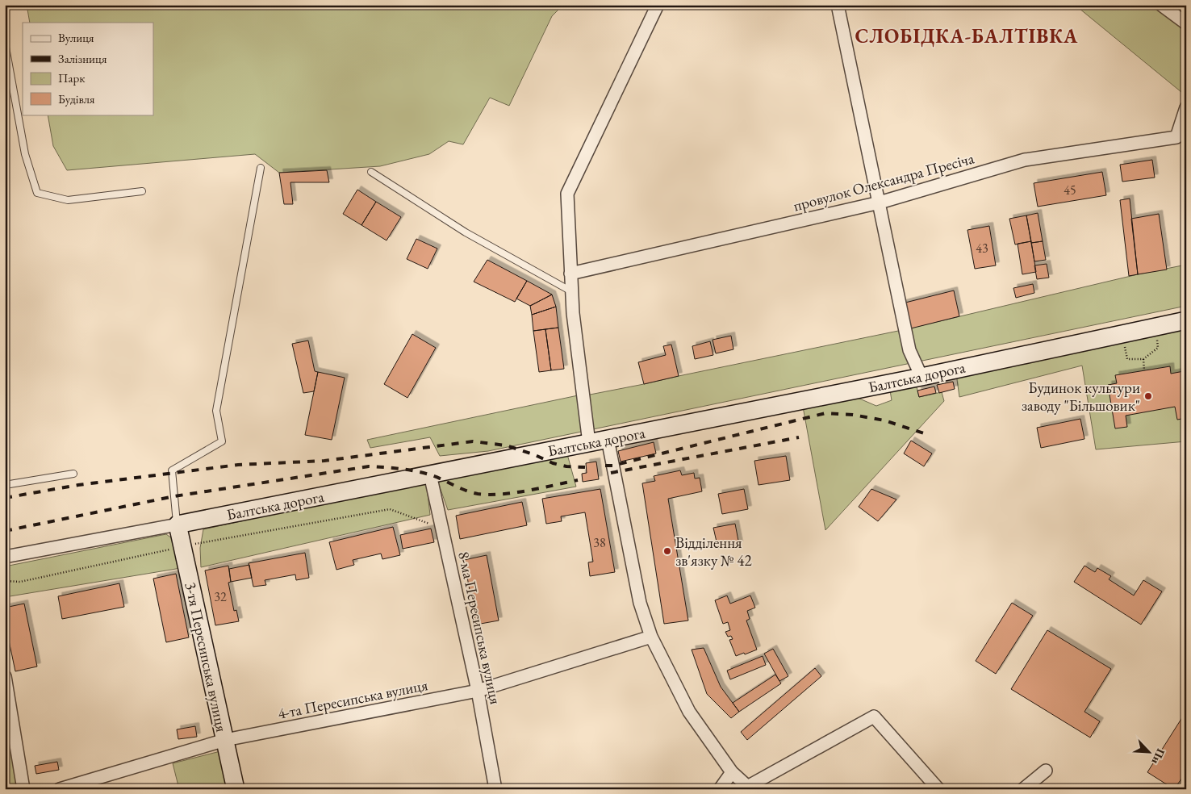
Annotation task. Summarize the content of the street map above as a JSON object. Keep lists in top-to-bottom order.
{
  "streets": {
    "main road": ["Балтська дорога", "3-тя Пересипська вулиця"],
    "street": ["провулок Олександра Пресіча", "8-ма Пересипська вулиця", "4-та Пересипська вулиця"]
  },
  "crossings": [
    ["Балтська дорога", "8-ма Пересипська вулиця"],
    ["Балтська дорога", "3-тя Пересипська вулиця"],
    ["8-ма Пересипська вулиця", "4-та Пересипська вулиця"],
    ["3-тя Пересипська вулиця", "4-та Пересипська вулиця"]
  ],
  "districts": ["СЛОБІДКА-БАЛТІВКА"],
  "places": ["Будинок культури заводу \"Більшовик\"", "Відділення зв'язку № 42"],
  "house_numbers": [
    "45",
    "43",
    "38",
    "32"
  ],
  "legend": [
    "Вулиця",
    "Залізниця",
    "Парк",
    "Будівля"
  ],
  "north": "bottom right"
}
